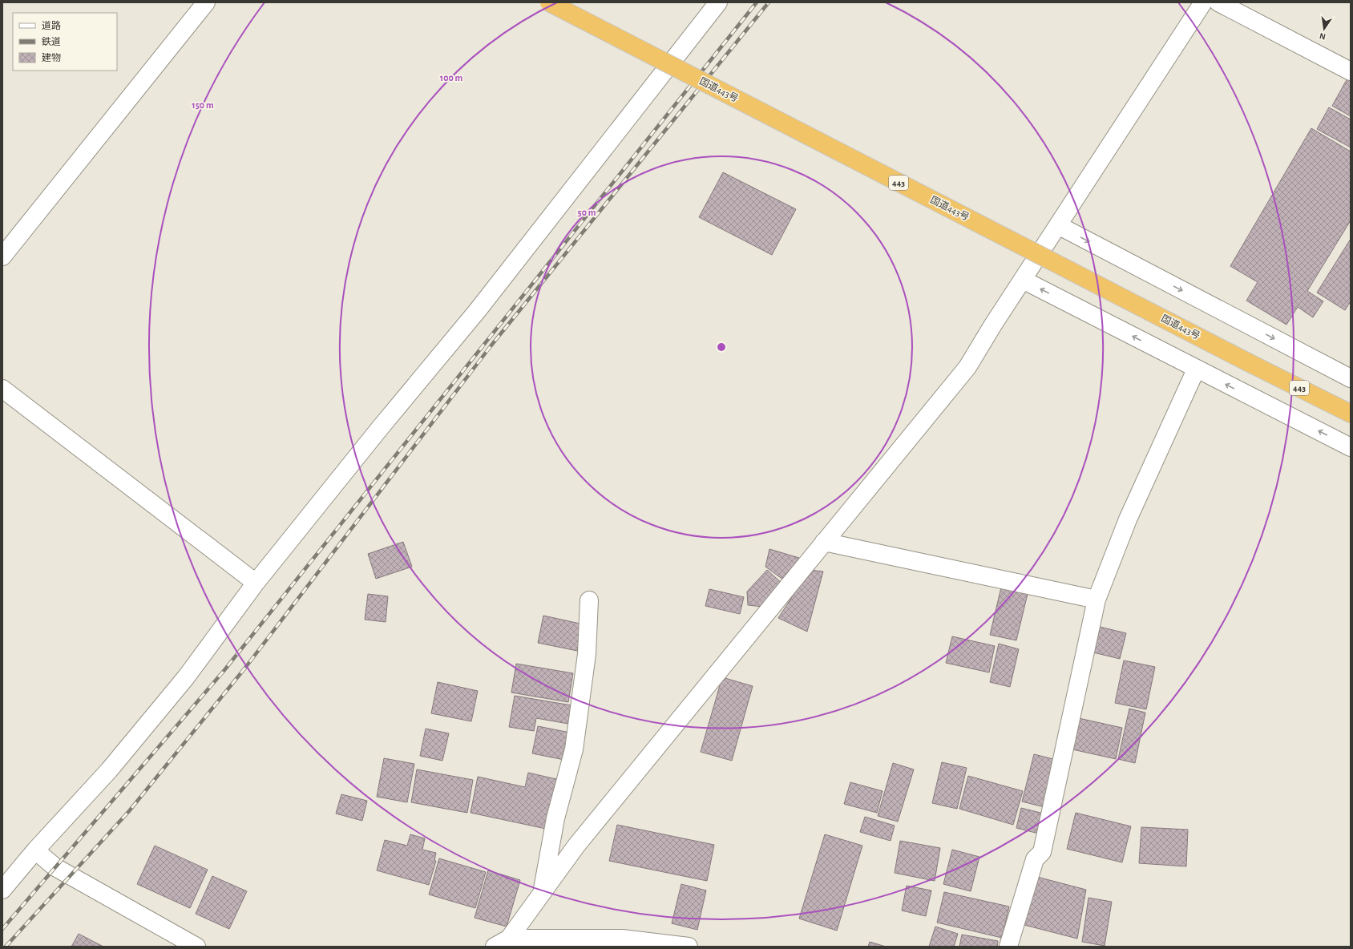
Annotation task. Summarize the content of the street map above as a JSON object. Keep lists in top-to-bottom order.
{
  "streets": {
    "highway": ["国道443号", "443"]
  },
  "legend": ["道路", "鉄道", "建物"],
  "north": "bottom",
  "rings": ["100 m", "150 m", "50 m"]
}
